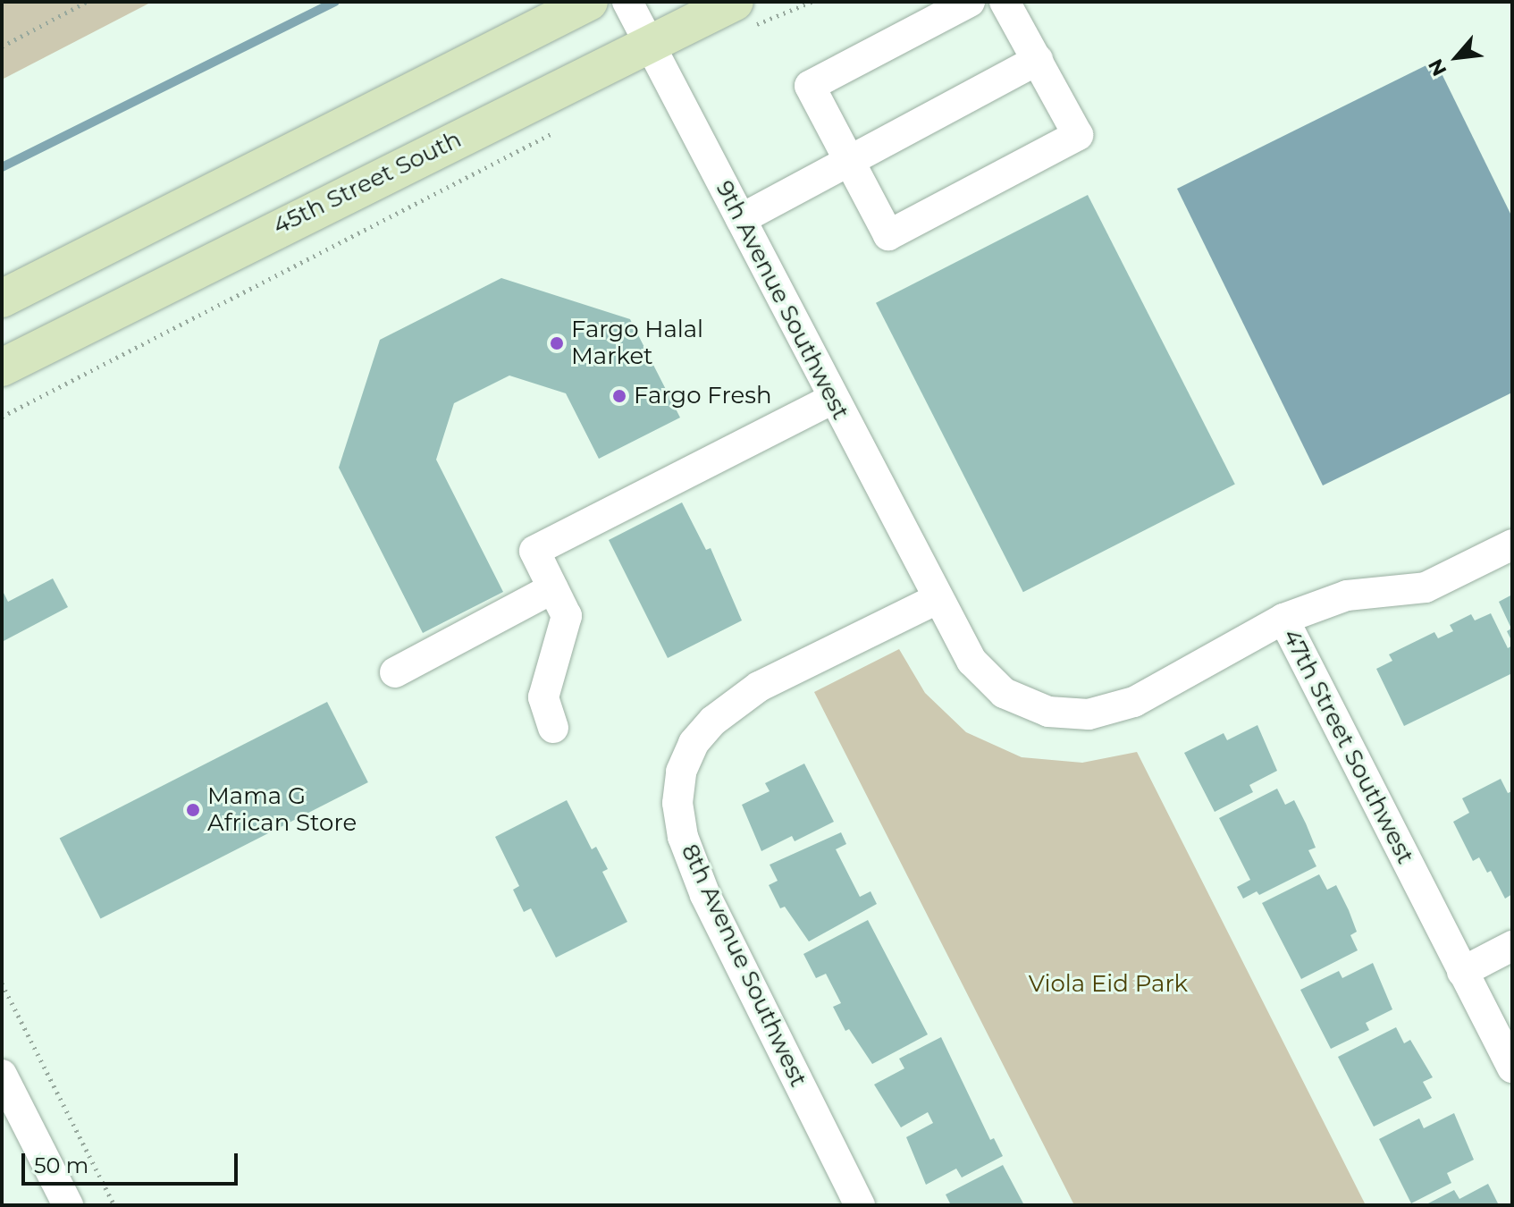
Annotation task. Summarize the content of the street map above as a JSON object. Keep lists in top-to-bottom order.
{
  "streets": {
    "main road": ["45th Street South"],
    "street": ["9th Avenue Southwest", "47th Street Southwest", "8th Avenue Southwest"]
  },
  "crossings": [
    ["45th Street South", "9th Avenue Southwest"],
    ["9th Avenue Southwest", "47th Street Southwest"],
    ["9th Avenue Southwest", "8th Avenue Southwest"],
    ["47th Street Southwest", "8th Avenue Southwest"]
  ],
  "parks": ["Viola Eid Park"],
  "places": ["Fargo Halal Market", "Fargo Fresh", "Mama G African Store"],
  "scale_bar": "50 m",
  "north": "bottom left"
}
